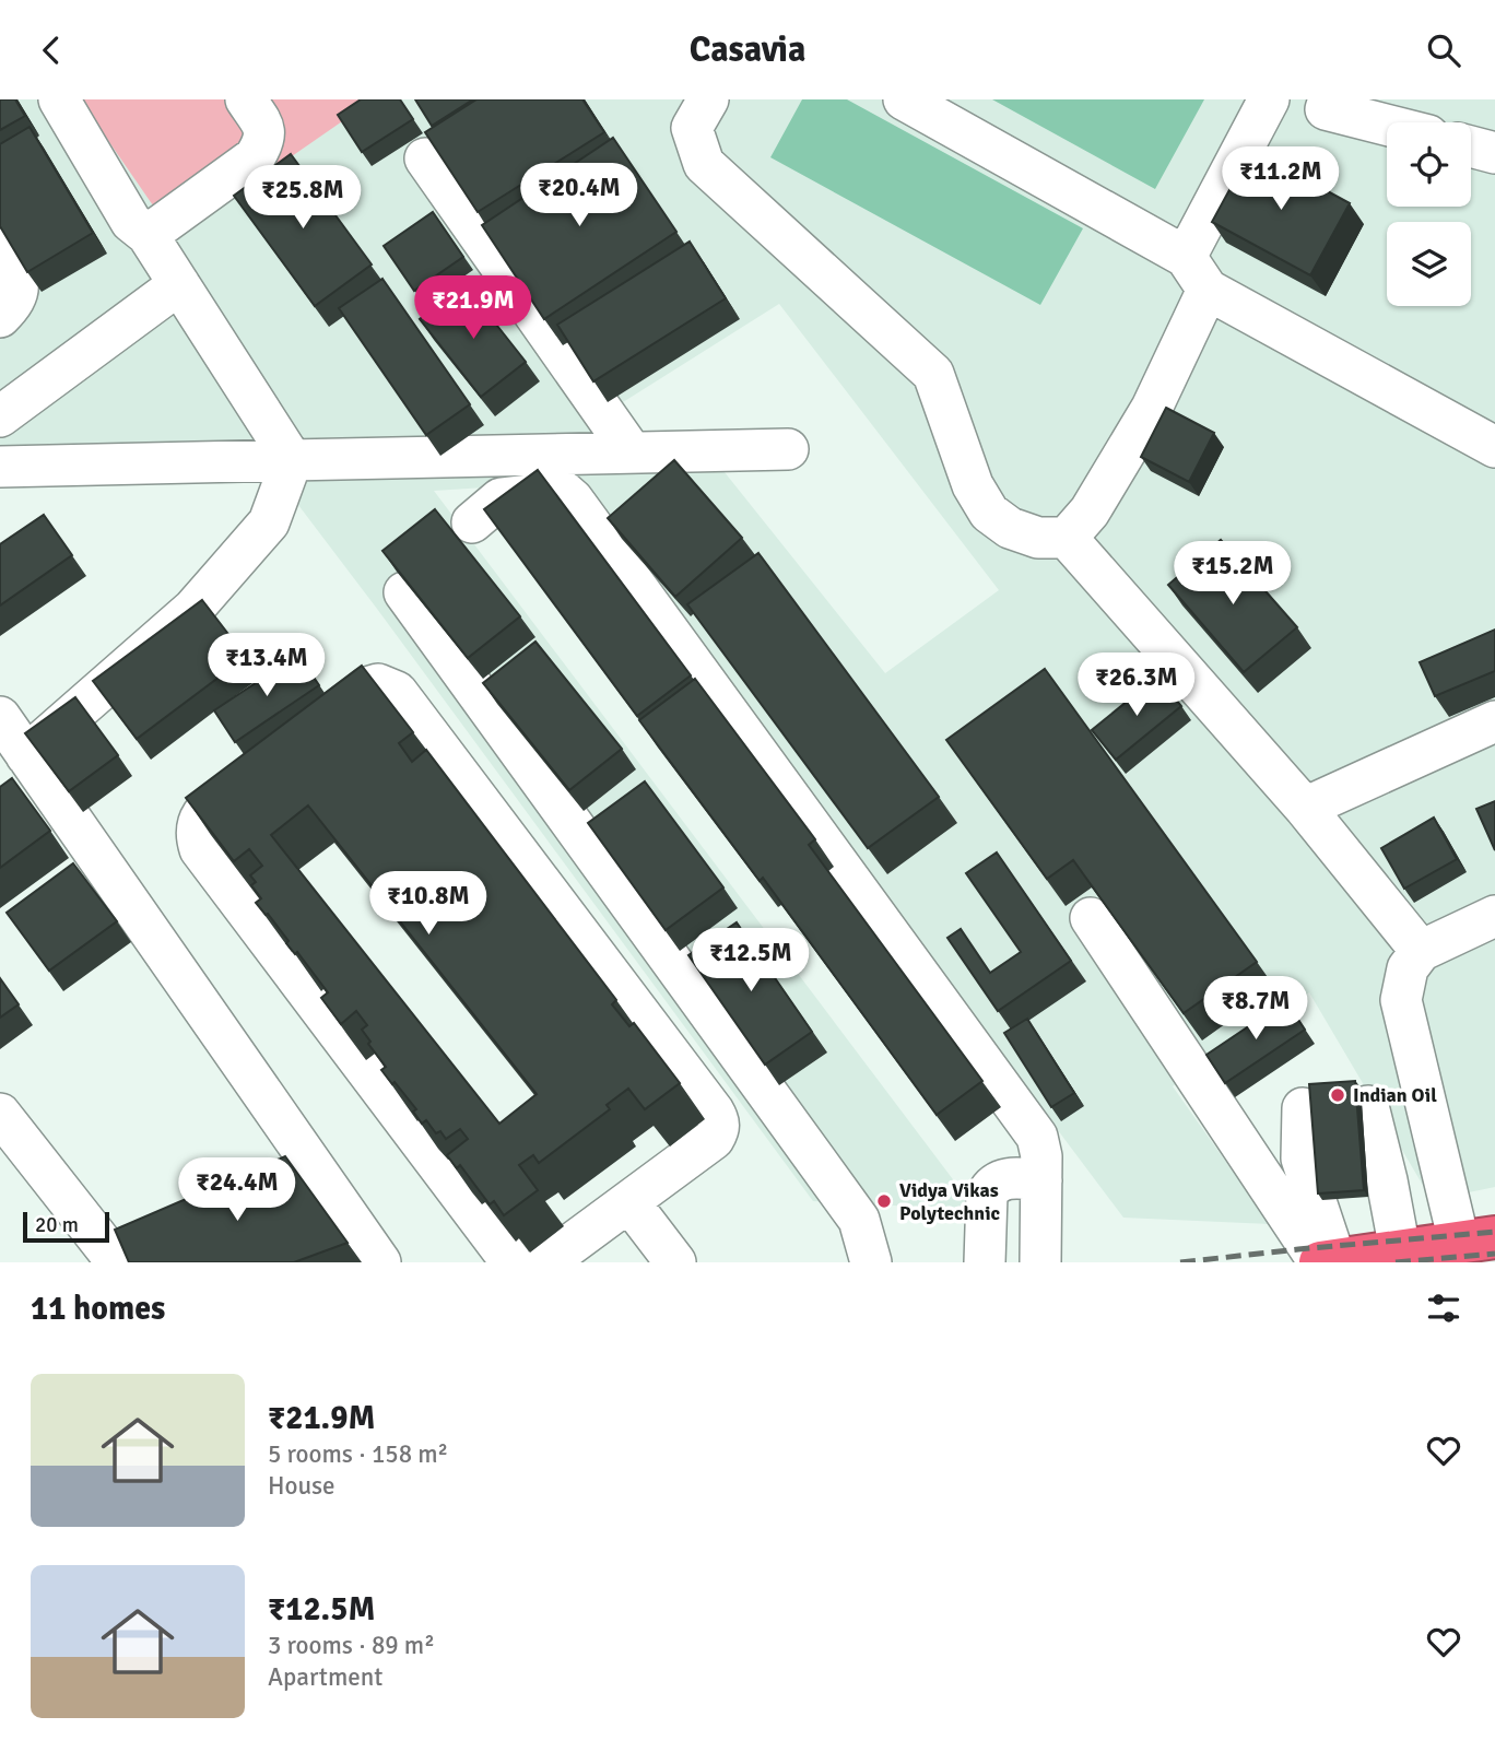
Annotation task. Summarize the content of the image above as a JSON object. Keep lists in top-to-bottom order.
{
  "places": ["Indian Oil", "Vidya Vikas Polytechnic"],
  "scale_bar": "20 m",
  "page": {
    "header": "Casavia",
    "price": [
      "₹11.2M",
      "₹20.4M",
      "₹25.8M",
      "₹21.9M",
      "₹15.2M",
      "₹13.4M",
      "₹26.3M",
      "₹10.8M",
      "₹12.5M",
      "₹8.7M",
      "₹24.4M"
    ],
    "scale": "20 m",
    "heading": "11 homes",
    "list": [
      {
        "name": "₹21.9M",
        "note": "5 rooms · 158 m² · House"
      },
      {
        "name": "₹12.5M",
        "note": "3 rooms · 89 m² · Apartment"
      }
    ]
  }
}
